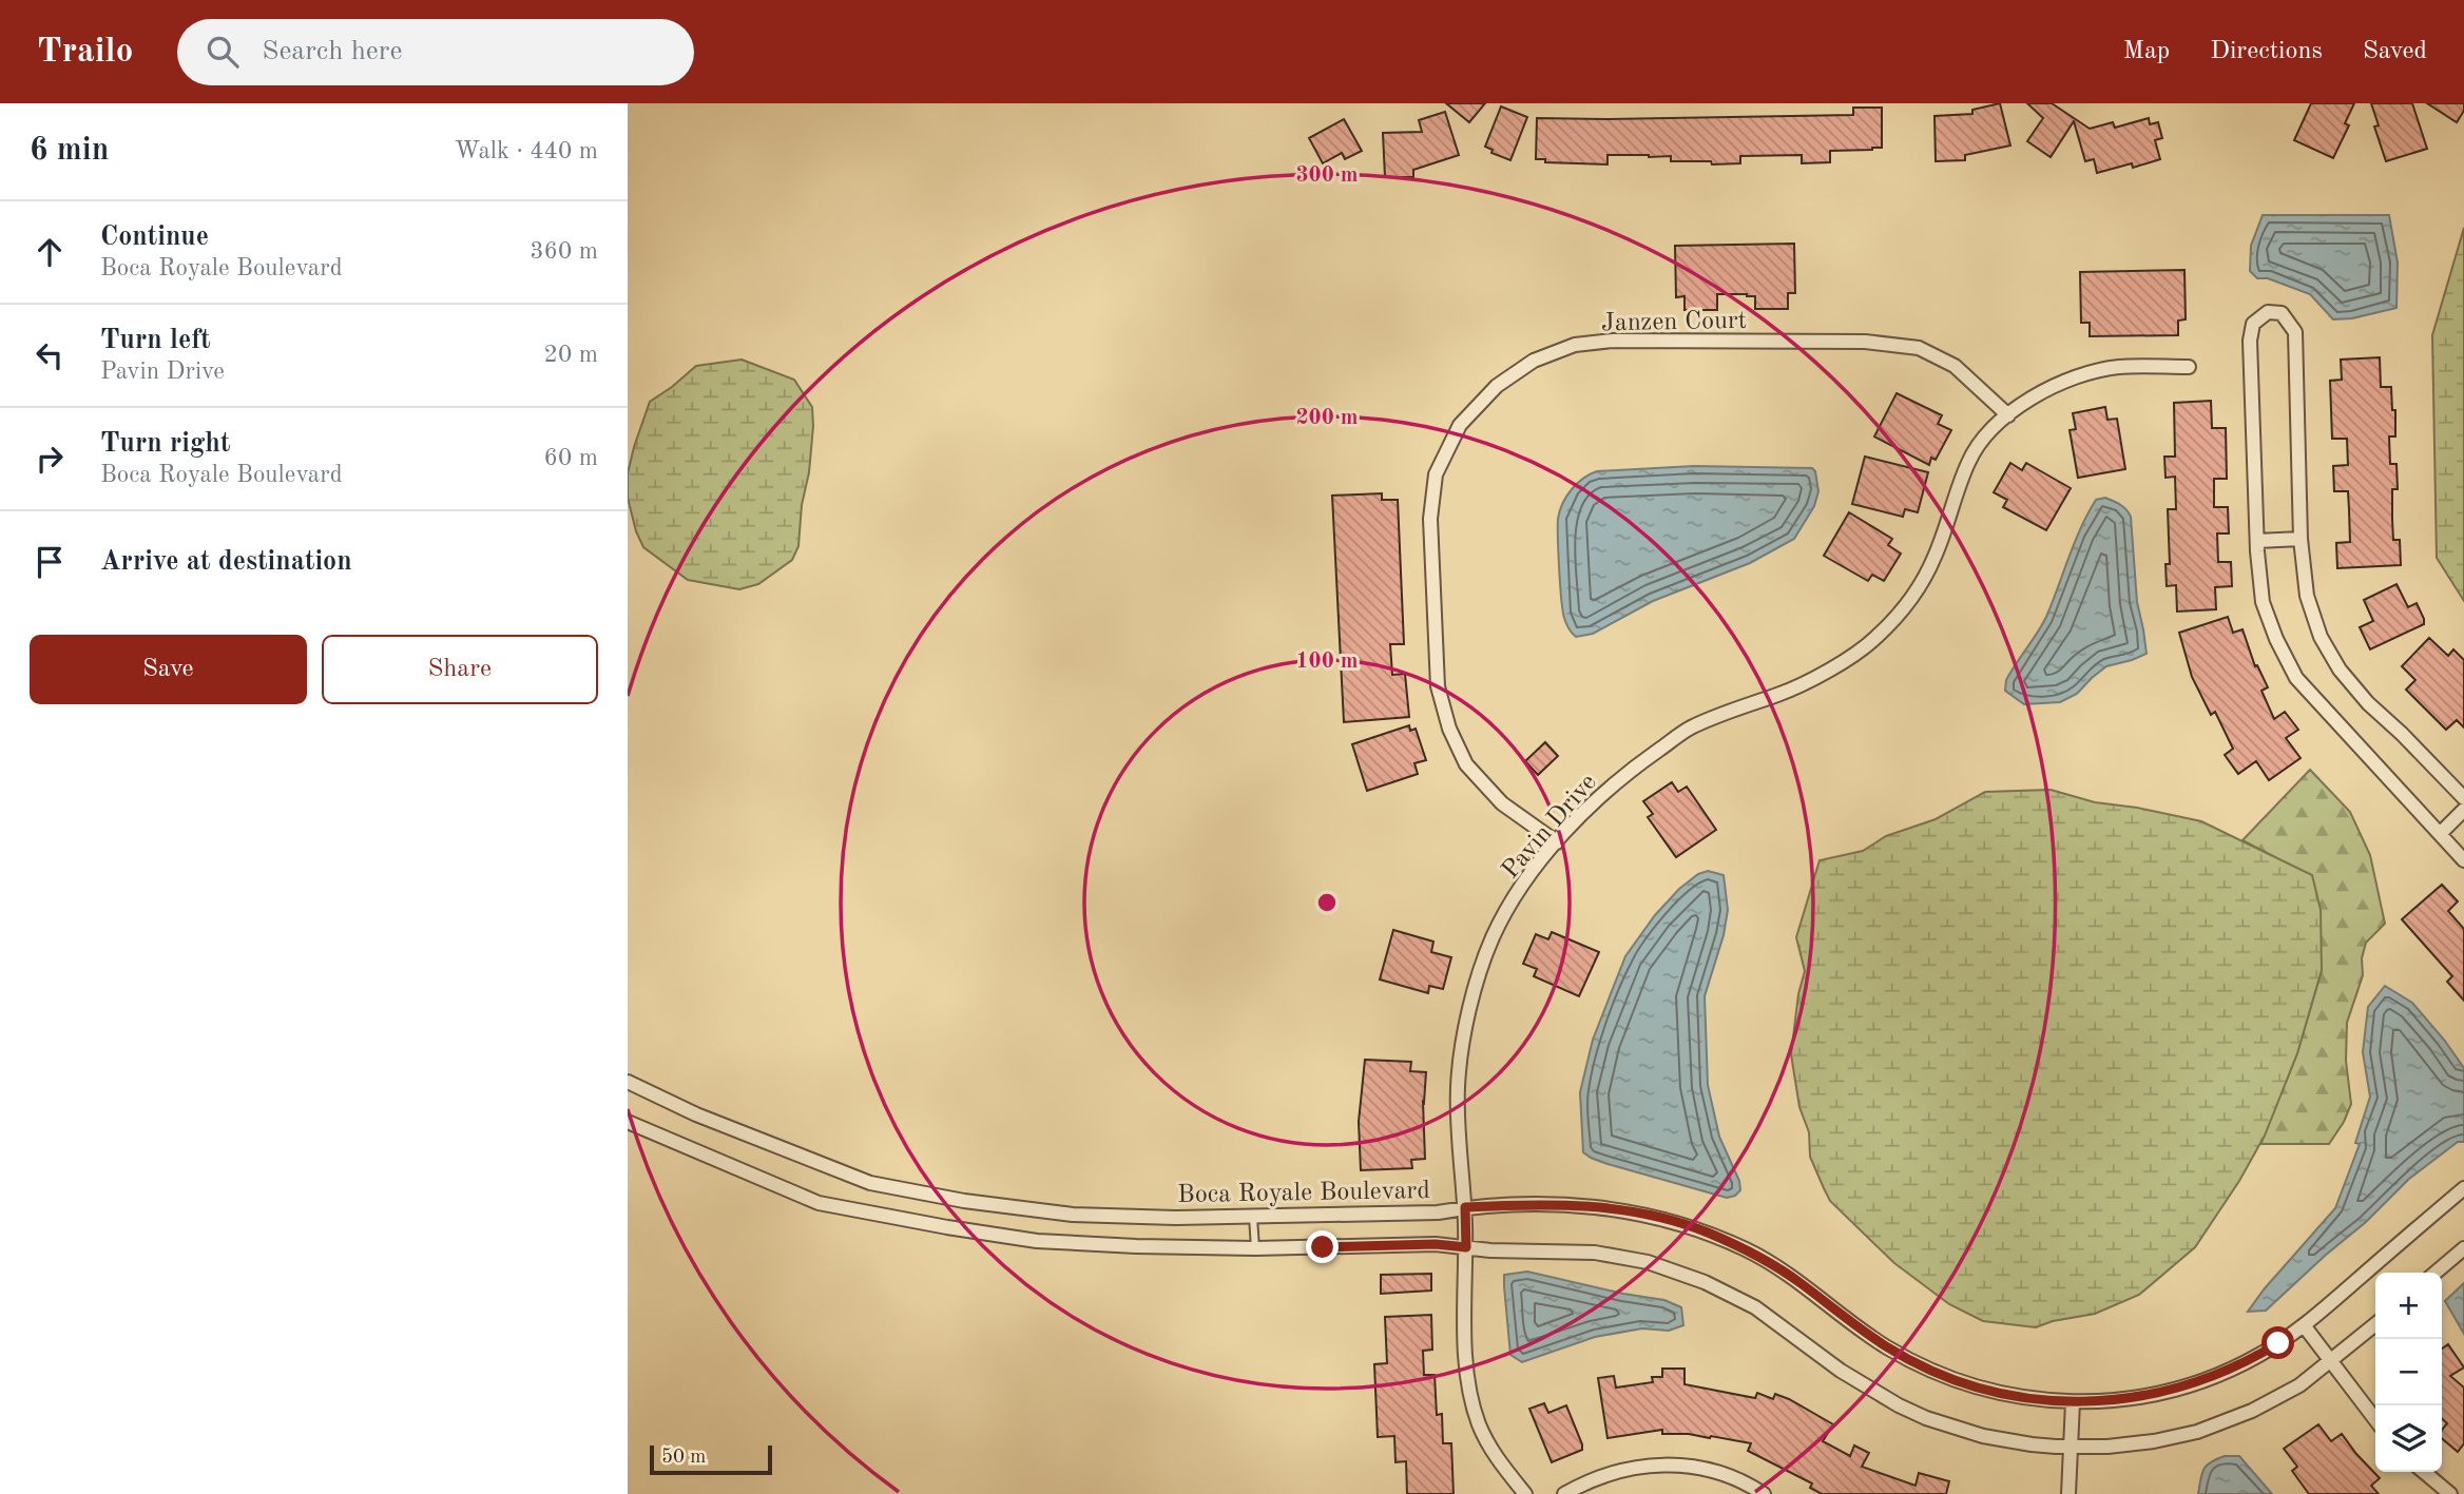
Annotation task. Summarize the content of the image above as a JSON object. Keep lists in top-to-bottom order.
{
  "streets": {
    "street": ["Janzen Court", "Pavin Drive", "Boca Royale Boulevard"]
  },
  "crossings": [
    ["Janzen Court", "Pavin Drive"],
    ["Pavin Drive", "Boca Royale Boulevard"]
  ],
  "scale_bar": "50 m",
  "page": {
    "header": "Trailo",
    "search": "Search here",
    "nav": ["Map", "Directions", "Saved"],
    "heading": ["6 min", "Walk · 440 m"],
    "list": [
      ["Continue", "Boca Royale Boulevard", "360 m"],
      ["Turn left", "Pavin Drive", "20 m"],
      ["Turn right", "Boca Royale Boulevard", "60 m"],
      "Arrive at destination"
    ],
    "buttons": ["Save", "Share"],
    "map_buttons": ["+", "−"],
    "scale": "50 m"
  },
  "rings": ["300 m", "200 m", "100 m"]
}
